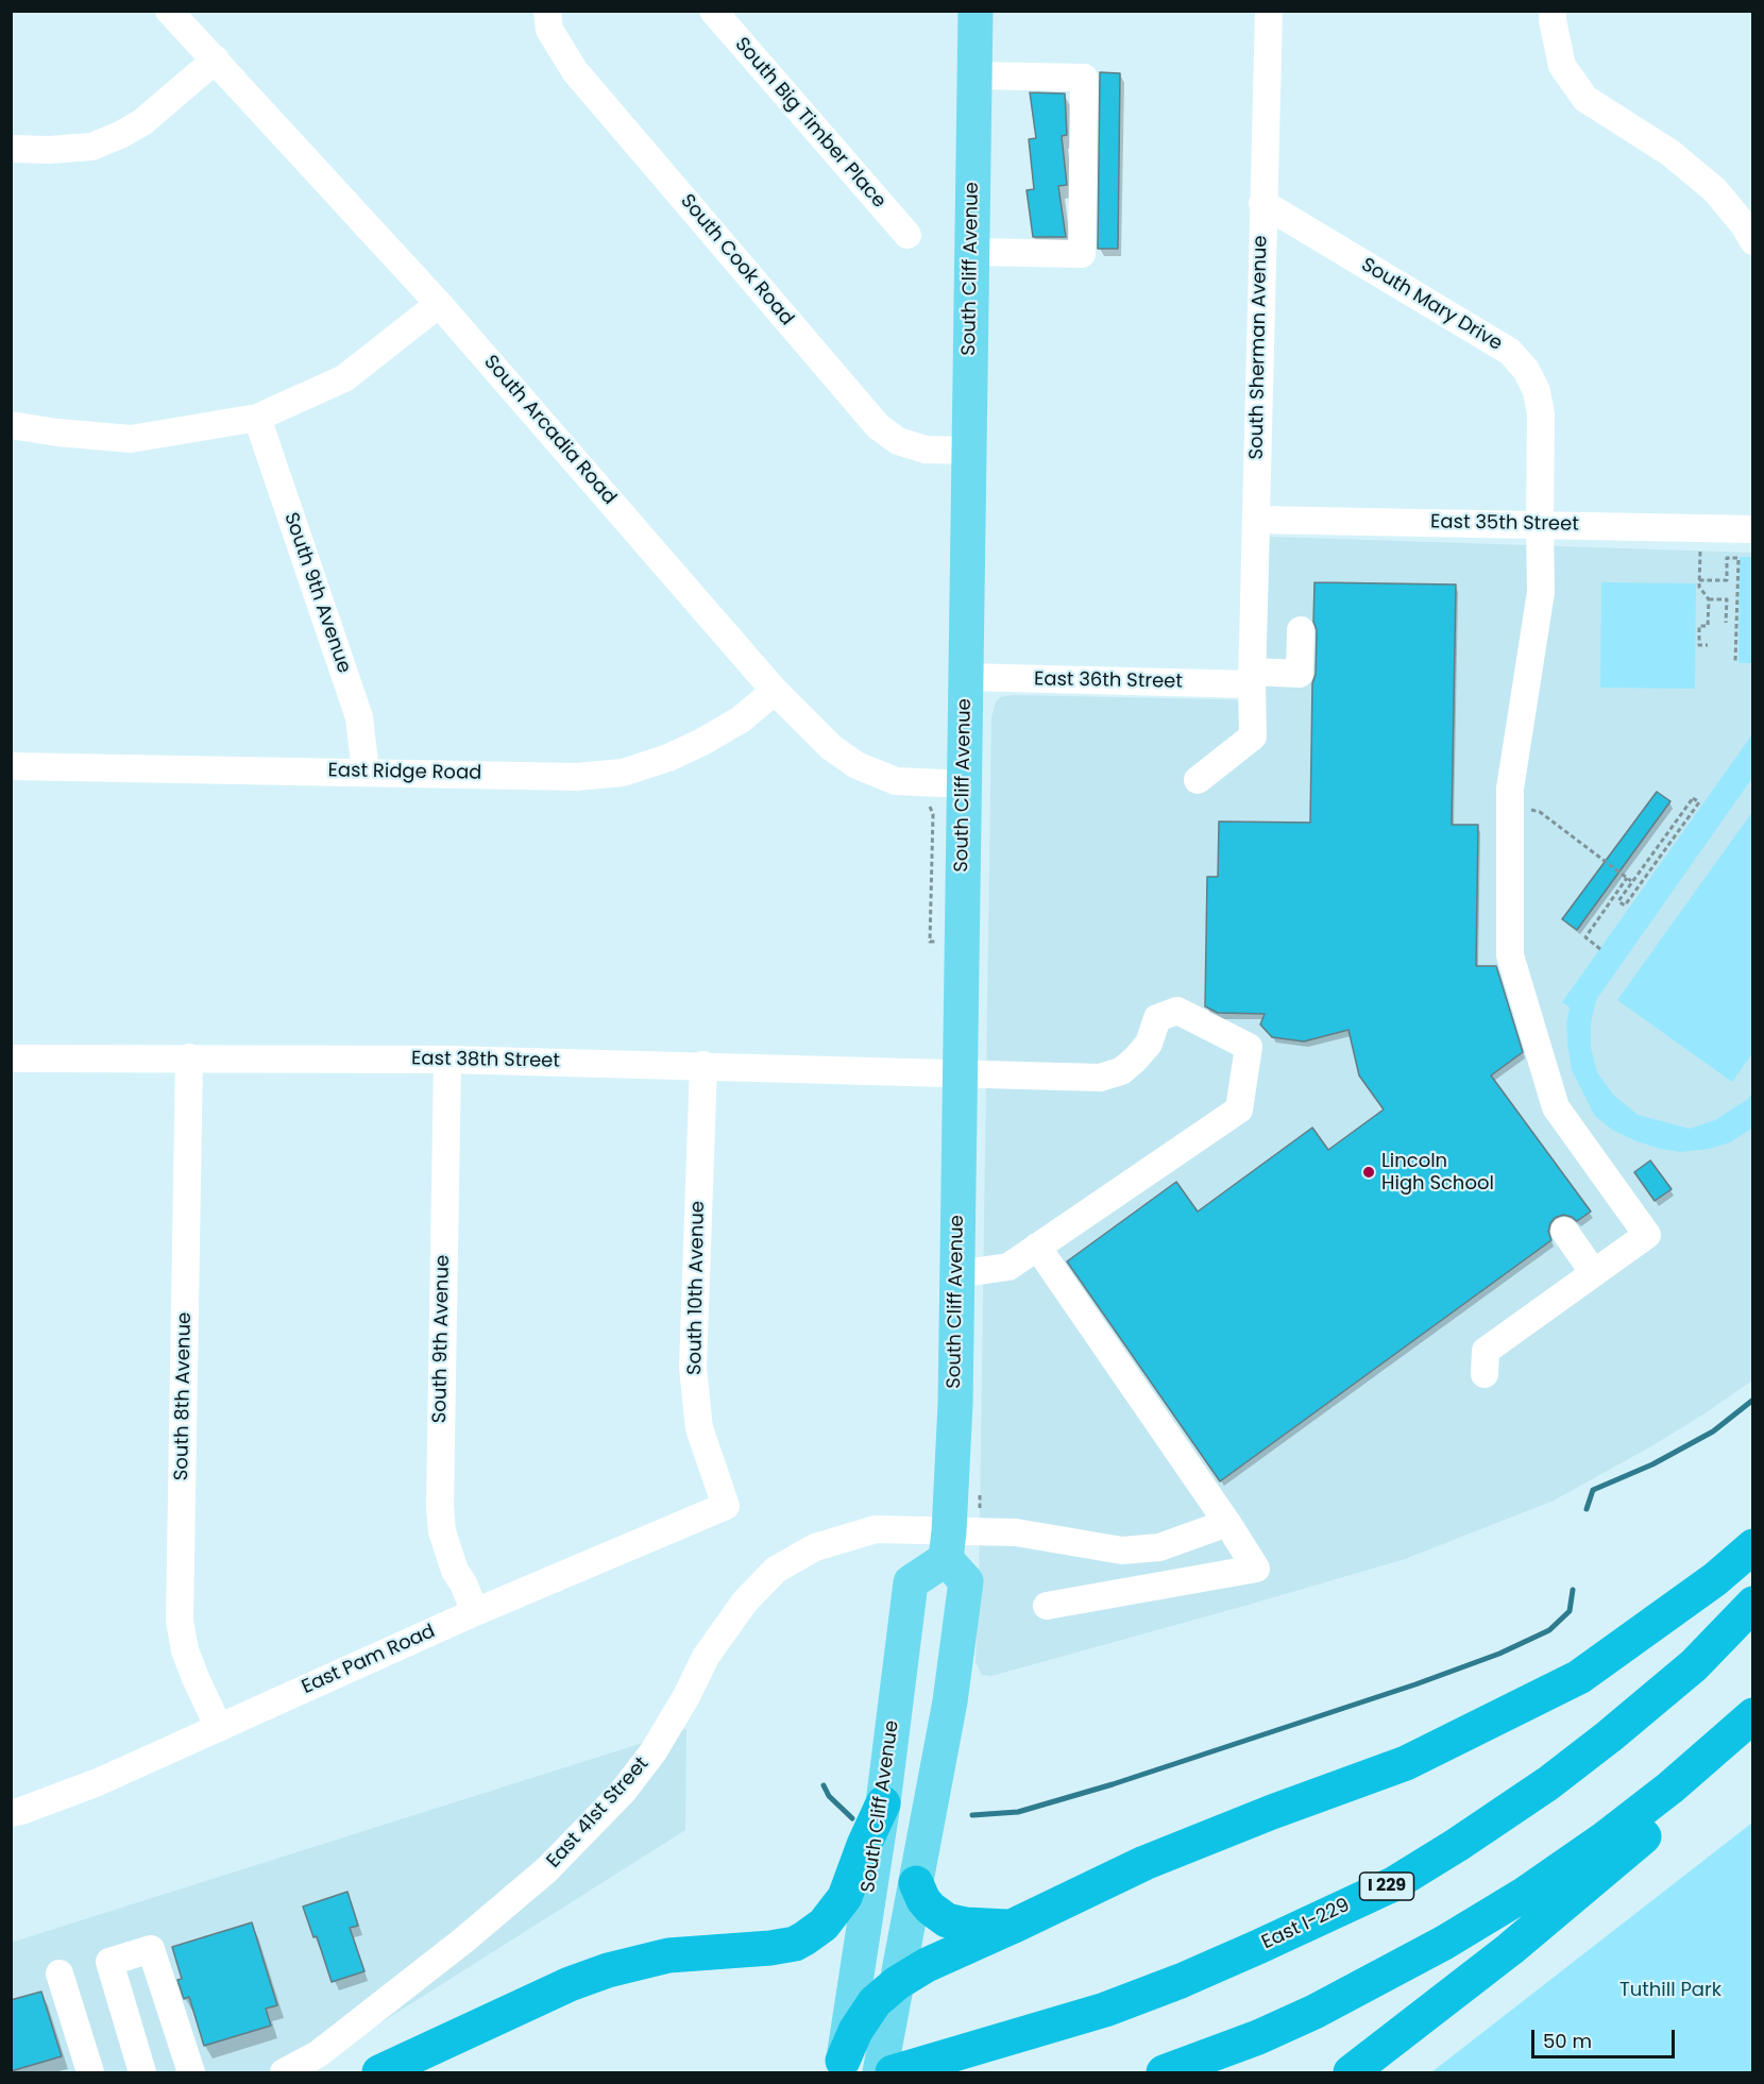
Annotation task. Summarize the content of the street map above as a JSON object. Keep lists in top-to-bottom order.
{
  "streets": {
    "highway": ["I 229", "East I-229"],
    "main road": ["South Cliff Avenue"],
    "street": [
      "South Big Timber Place",
      "South Cook Road",
      "South Mary Drive",
      "South Sherman Avenue",
      "South Arcadia Road",
      "East 35th Street",
      "South 9th Avenue",
      "East 36th Street",
      "East Ridge Road",
      "East 38th Street",
      "South 10th Avenue",
      "South 8th Avenue",
      "East Pam Road",
      "East 41st Street"
    ]
  },
  "crossings": [
    ["South Cook Road", "South Cliff Avenue"],
    ["South Cliff Avenue", "South Arcadia Road"],
    ["South Cliff Avenue", "East 36th Street"],
    ["South Cliff Avenue", "East 38th Street"],
    ["South Cliff Avenue", "East 41st Street"],
    ["South Mary Drive", "South Sherman Avenue"],
    ["South Mary Drive", "East 35th Street"],
    ["South Sherman Avenue", "East 35th Street"],
    ["South Sherman Avenue", "East 36th Street"],
    ["South Arcadia Road", "East Ridge Road"],
    ["South 9th Avenue", "East Ridge Road"],
    ["South 9th Avenue", "East 38th Street"],
    ["South 9th Avenue", "East Pam Road"],
    ["East 38th Street", "South 10th Avenue"],
    ["East 38th Street", "South 8th Avenue"],
    ["South 10th Avenue", "East Pam Road"],
    ["South 8th Avenue", "East Pam Road"]
  ],
  "parks": ["Tuthill Park"],
  "places": ["Lincoln High School"],
  "scale_bar": "50 m"
}
